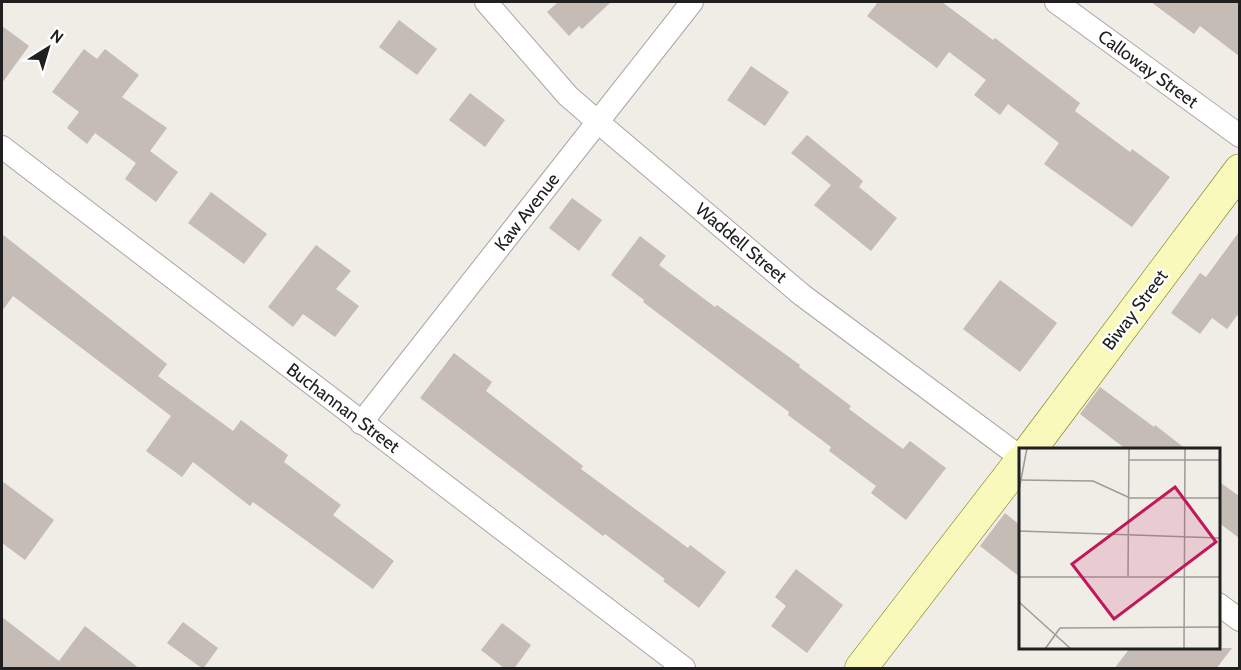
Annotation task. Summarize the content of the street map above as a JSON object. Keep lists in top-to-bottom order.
{
  "streets": {
    "street": [
      "Calloway Street",
      "Kaw Avenue",
      "Waddell Street",
      "Biway Street",
      "Buchannan Street"
    ]
  },
  "crossings": [
    ["Kaw Avenue", "Waddell Street"],
    ["Kaw Avenue", "Buchannan Street"]
  ],
  "north": "top right"
}
